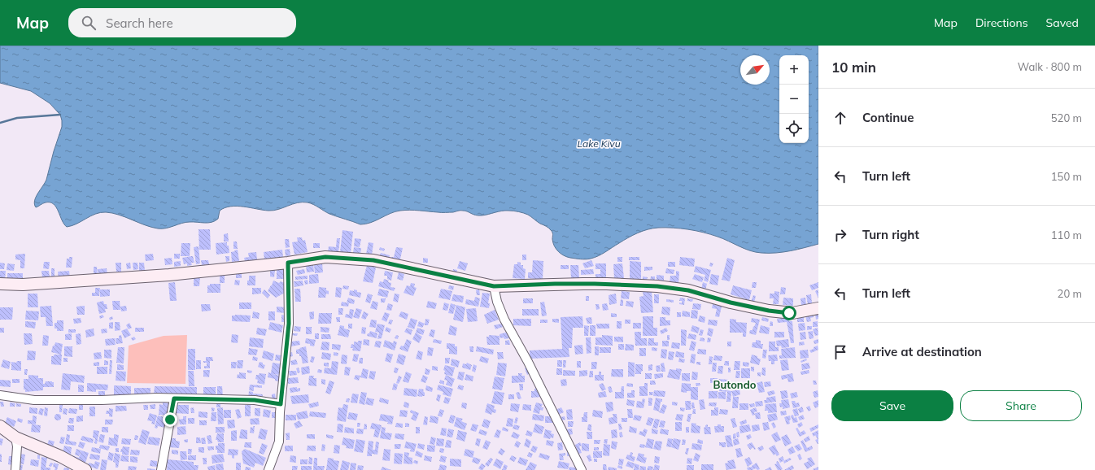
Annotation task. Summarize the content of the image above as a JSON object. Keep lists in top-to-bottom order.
{
  "districts": ["Butondo"],
  "water": ["Lake Kivu"],
  "north": "top right",
  "page": {
    "header": "Map",
    "search": "Search here",
    "nav": ["Map", "Directions", "Saved"],
    "heading": ["10 min", "Walk · 800 m"],
    "map_buttons": ["+", "−"],
    "list": [
      ["Continue", "520 m"],
      ["Turn left", "150 m"],
      ["Turn right", "110 m"],
      ["Turn left", "20 m"],
      "Arrive at destination"
    ],
    "buttons": ["Save", "Share"]
  }
}
